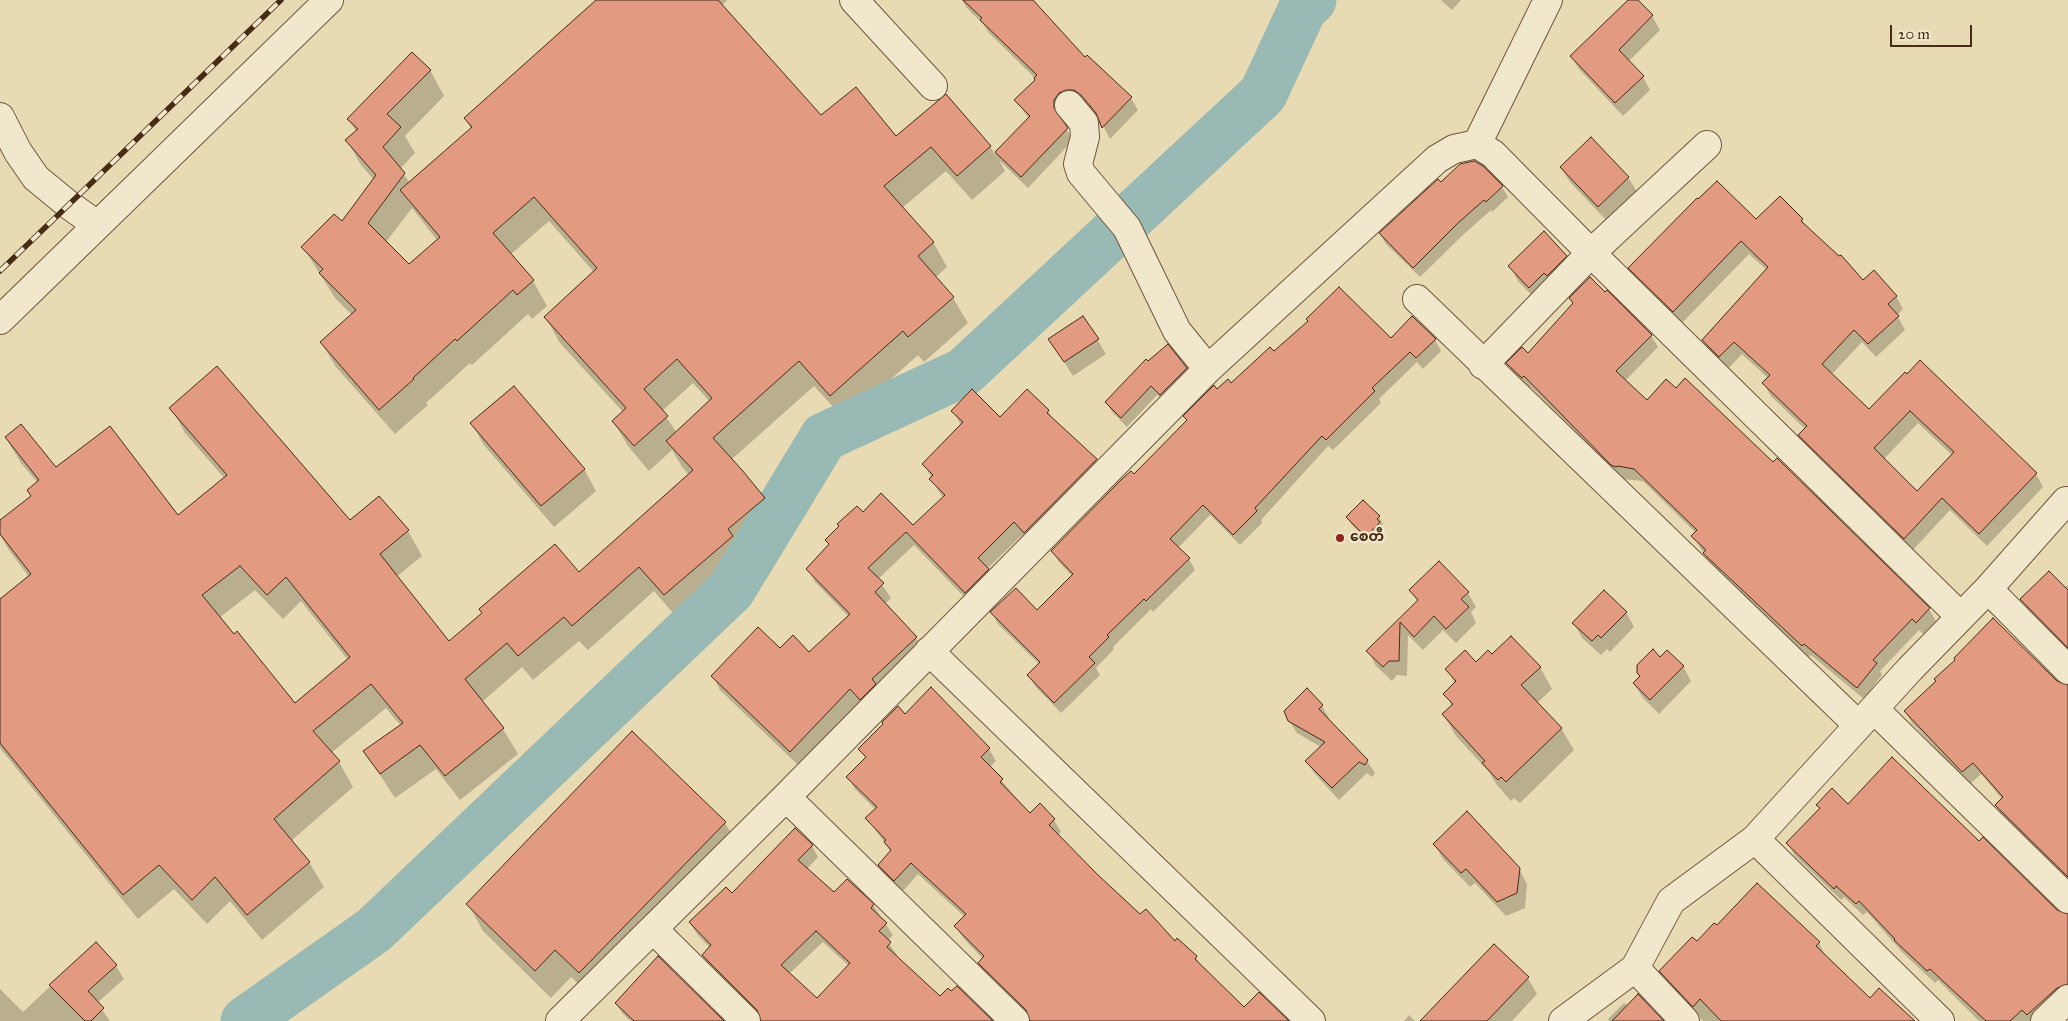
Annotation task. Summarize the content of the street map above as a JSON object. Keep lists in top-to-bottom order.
{
  "places": ["စေတီ"],
  "scale_bar": "20 m"
}
